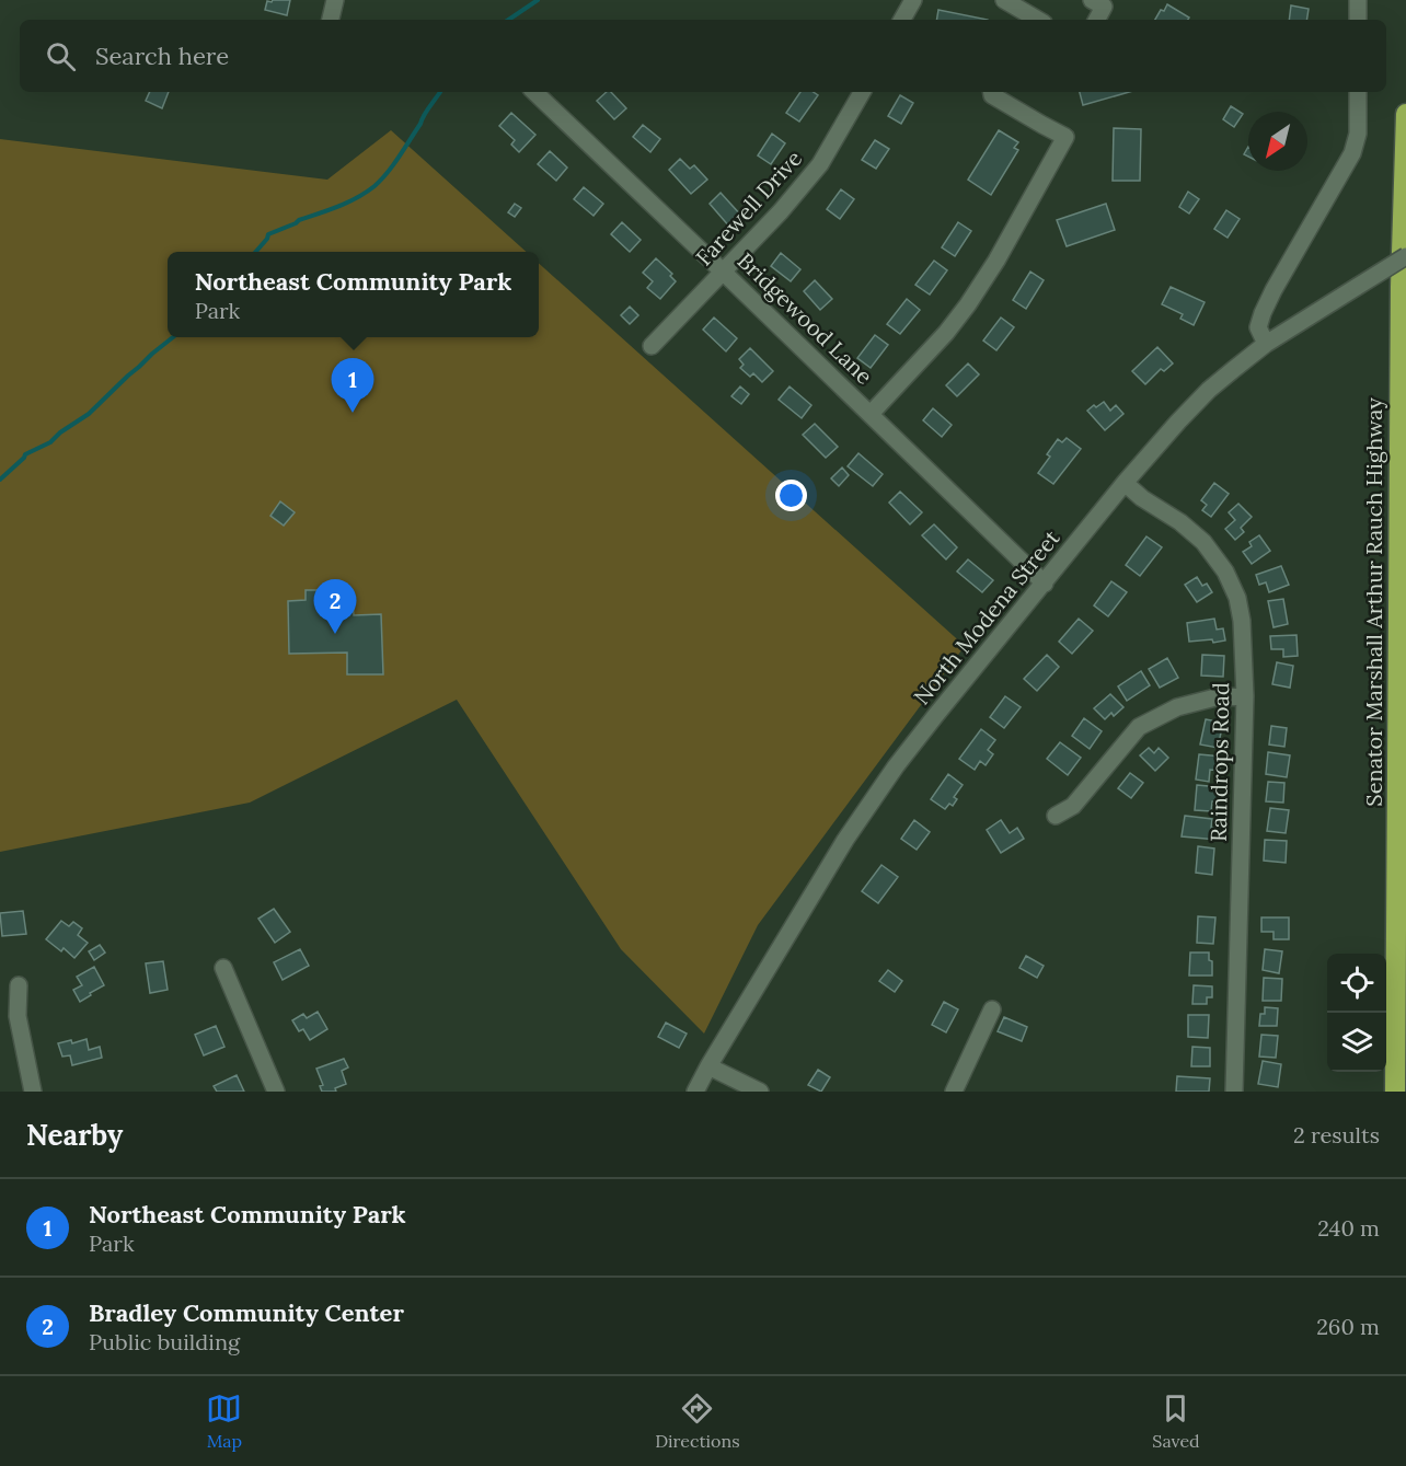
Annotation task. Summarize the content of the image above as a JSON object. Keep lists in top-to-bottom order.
{
  "streets": {
    "highway": ["Senator Marshall Arthur Rauch Highway"],
    "street": [
      "Farewell Drive",
      "Bridgewood Lane",
      "North Modena Street",
      "Raindrops Road"
    ]
  },
  "crossings": [
    ["Farewell Drive", "Bridgewood Lane"],
    ["Bridgewood Lane", "North Modena Street"],
    ["North Modena Street", "Raindrops Road"]
  ],
  "north": "bottom left",
  "page": {
    "search": "Search here",
    "popup": ["Northeast Community Park", "Park"],
    "pins": ["1", "2"],
    "heading": ["Nearby", "2 results"],
    "list": [
      {
        "mark": "1",
        "name": "Northeast Community Park",
        "note": "Park",
        "value": "240 m"
      },
      {
        "mark": "2",
        "name": "Bradley Community Center",
        "note": "Public building",
        "value": "260 m"
      }
    ],
    "nav": ["Map", "Directions", "Saved"]
  }
}
